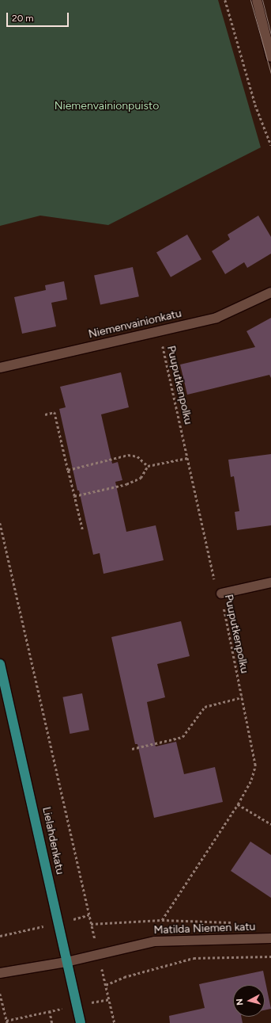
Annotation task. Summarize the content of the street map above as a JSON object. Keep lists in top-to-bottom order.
{
  "streets": {
    "main road": ["Lielahdenkatu"],
    "street": ["Niemenvainionkatu", "Matilda Niemen katu"],
    "path": ["Puuputkenpolku"]
  },
  "crossings": [
    ["Niemenvainionkatu", "Puuputkenpolku"],
    ["Lielahdenkatu", "Matilda Niemen katu"]
  ],
  "parks": ["Niemenvainionpuisto"],
  "scale_bar": "20 m",
  "north": "left"
}
